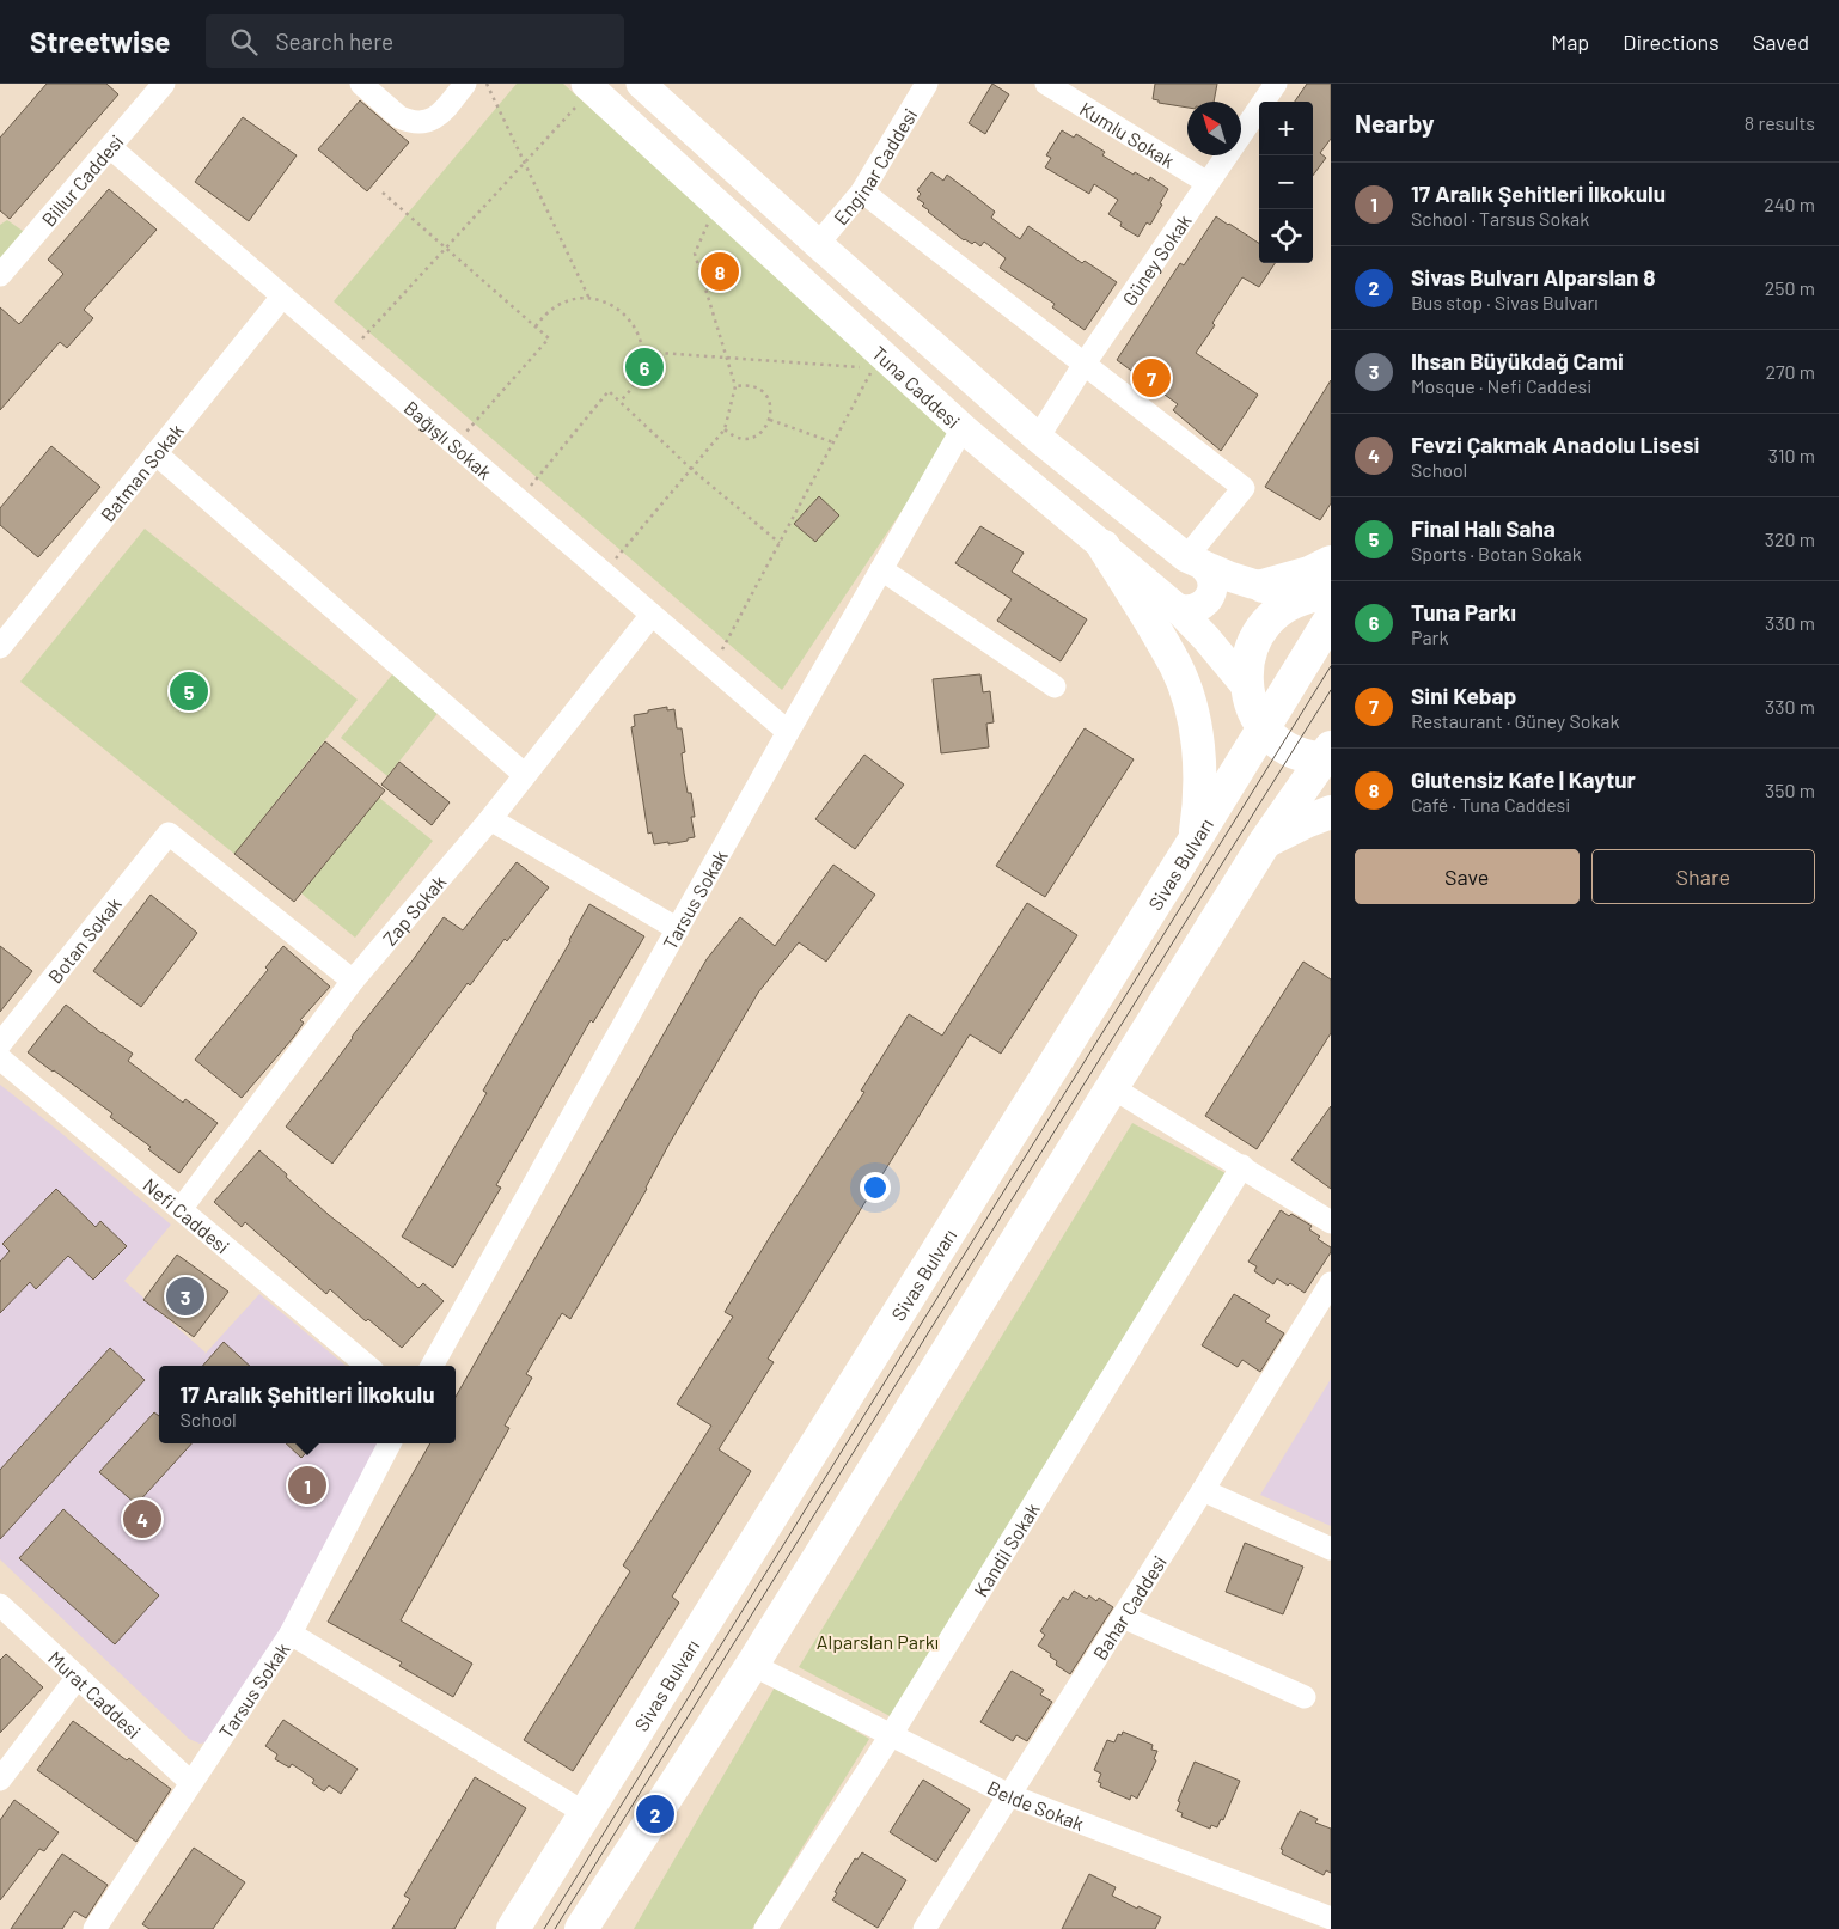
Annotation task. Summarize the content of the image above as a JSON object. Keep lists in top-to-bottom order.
{
  "streets": {
    "highway": ["Sivas Bulvarı"],
    "main road": ["Tuna Caddesi"],
    "street": [
      "Kumlu Sokak",
      "Enginar Caddesi",
      "Billur Caddesi",
      "Güney Sokak",
      "Bağışlı Sokak",
      "Batman Sokak",
      "Tarsus Sokak",
      "Zap Sokak",
      "Botan Sokak",
      "Nefi Caddesi",
      "Kandil Sokak",
      "Bahar Caddesi",
      "Murat Caddesi",
      "Belde Sokak"
    ]
  },
  "crossings": [
    ["Kumlu Sokak", "Güney Sokak"],
    ["Billur Caddesi", "Bağışlı Sokak"],
    ["Tuna Caddesi", "Tarsus Sokak"],
    ["Bağışlı Sokak", "Batman Sokak"],
    ["Bağışlı Sokak", "Tarsus Sokak"],
    ["Bağışlı Sokak", "Zap Sokak"],
    ["Tarsus Sokak", "Murat Caddesi"],
    ["Zap Sokak", "Botan Sokak"],
    ["Zap Sokak", "Nefi Caddesi"],
    ["Kandil Sokak", "Belde Sokak"],
    ["Bahar Caddesi", "Belde Sokak"]
  ],
  "parks": ["Alparslan Parkı"],
  "north": "top left",
  "page": {
    "header": "Streetwise",
    "search": "Search here",
    "nav": ["Map", "Directions", "Saved"],
    "heading": ["Nearby", "8 results"],
    "map_buttons": ["+", "−"],
    "list": [
      {
        "mark": "1",
        "name": "17 Aralık Şehitleri İlkokulu",
        "note": "School · Tarsus Sokak",
        "value": "240 m"
      },
      {
        "mark": "2",
        "name": "Sivas Bulvarı Alparslan 8",
        "note": "Bus stop · Sivas Bulvarı",
        "value": "250 m"
      },
      {
        "mark": "3",
        "name": "Ihsan Büyükdağ Cami",
        "note": "Mosque · Nefi Caddesi",
        "value": "270 m"
      },
      {
        "mark": "4",
        "name": "Fevzi Çakmak Anadolu Lisesi",
        "note": "School",
        "value": "310 m"
      },
      {
        "mark": "5",
        "name": "Final Halı Saha",
        "note": "Sports · Botan Sokak",
        "value": "320 m"
      },
      {
        "mark": "6",
        "name": "Tuna Parkı",
        "note": "Park",
        "value": "330 m"
      },
      {
        "mark": "7",
        "name": "Sini Kebap",
        "note": "Restaurant · Güney Sokak",
        "value": "330 m"
      },
      {
        "mark": "8",
        "name": "Glutensiz Kafe | Kaytur",
        "note": "Café · Tuna Caddesi",
        "value": "350 m"
      }
    ],
    "pins": [
      "8",
      "6",
      "7",
      "5",
      "3",
      "1",
      "4",
      "2"
    ],
    "buttons": ["Save", "Share"],
    "popup": ["17 Aralık Şehitleri İlkokulu", "School"]
  }
}
